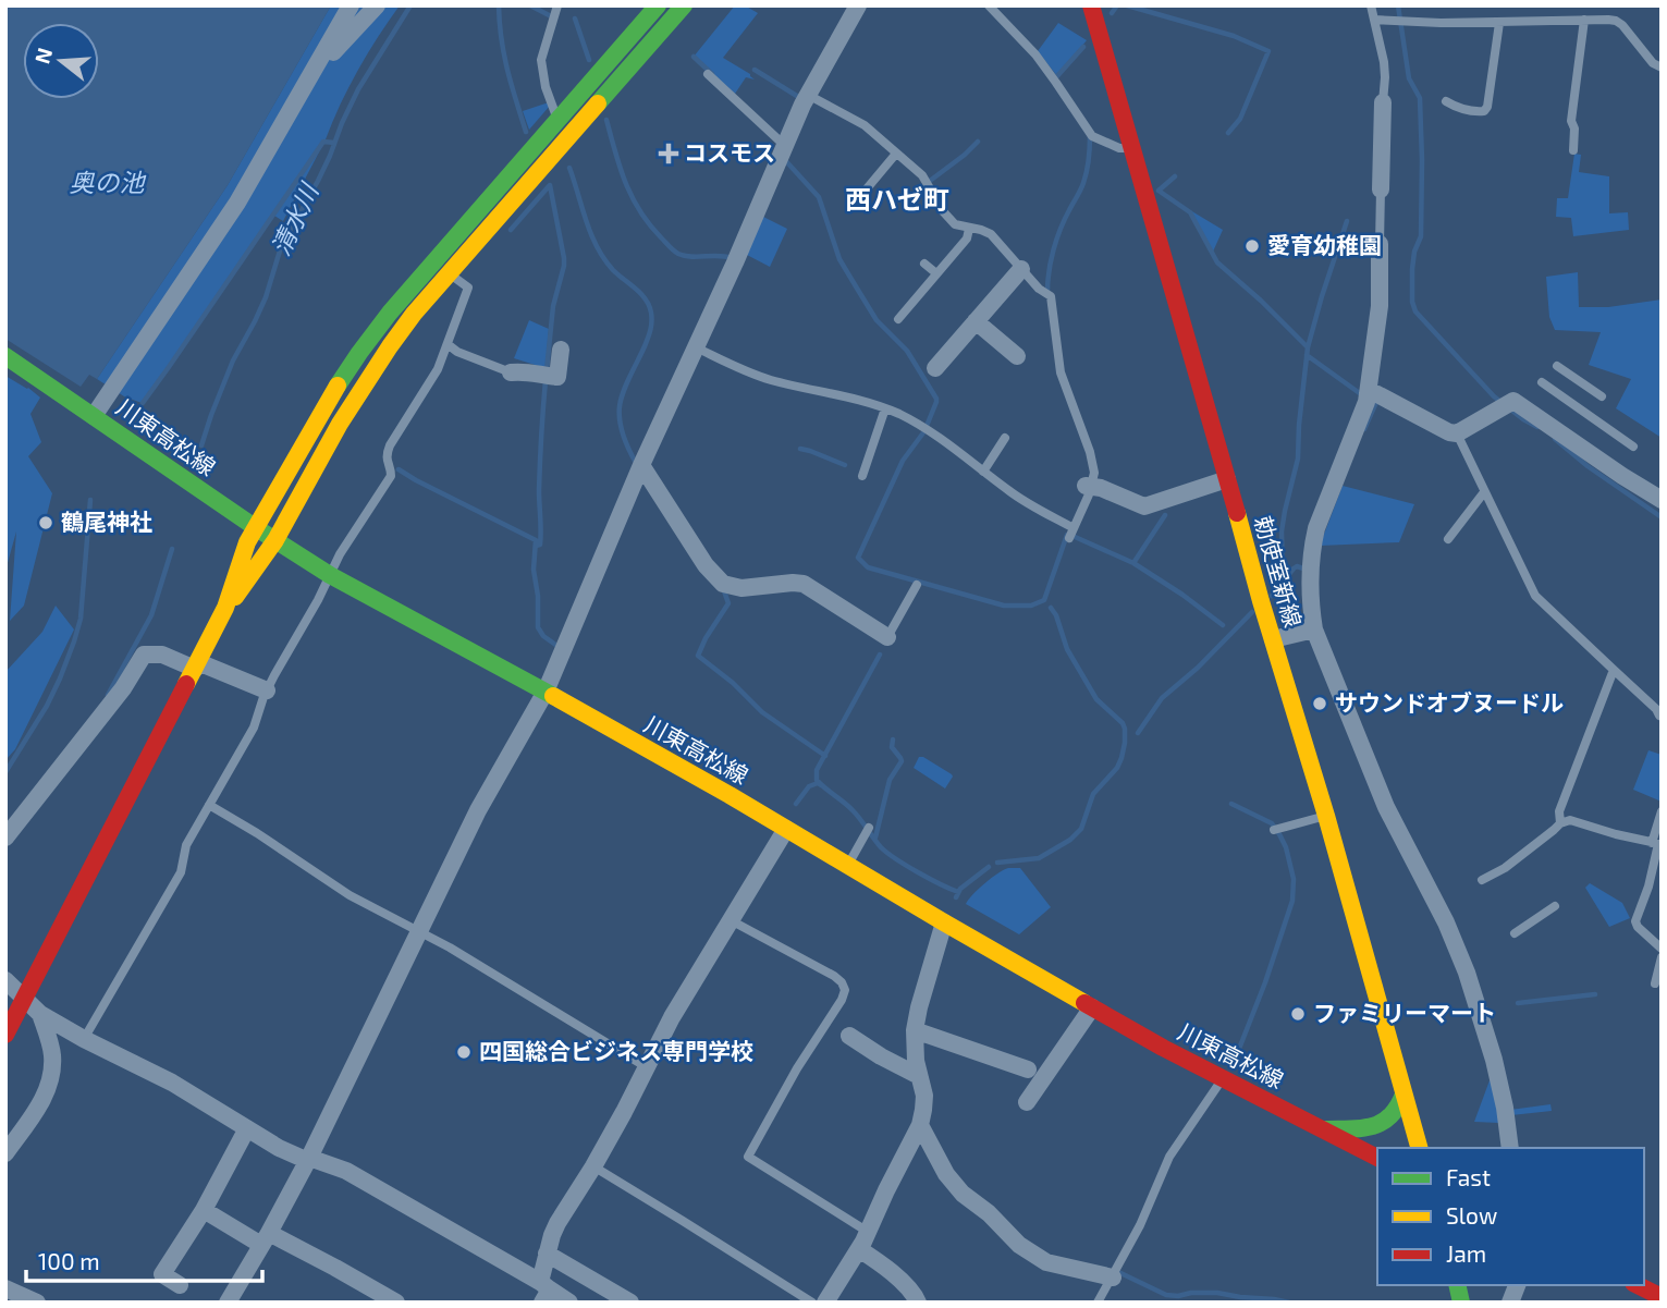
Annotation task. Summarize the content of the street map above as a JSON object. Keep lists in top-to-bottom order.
{
  "streets": {
    "main road": ["川東高松線", "勅使室新線"]
  },
  "districts": ["西ハゼ町"],
  "water": ["奥の池", "清水川"],
  "places": {
    "health": ["コスモス"],
    "other": [
      "愛育幼稚園",
      "鶴尾神社",
      "サウンドオブヌードル",
      "ファミリーマート",
      "四国総合ビジネス専門学校"
    ]
  },
  "legend": ["Fast", "Slow", "Jam"],
  "scale_bar": "100 m",
  "north": "left"
}
